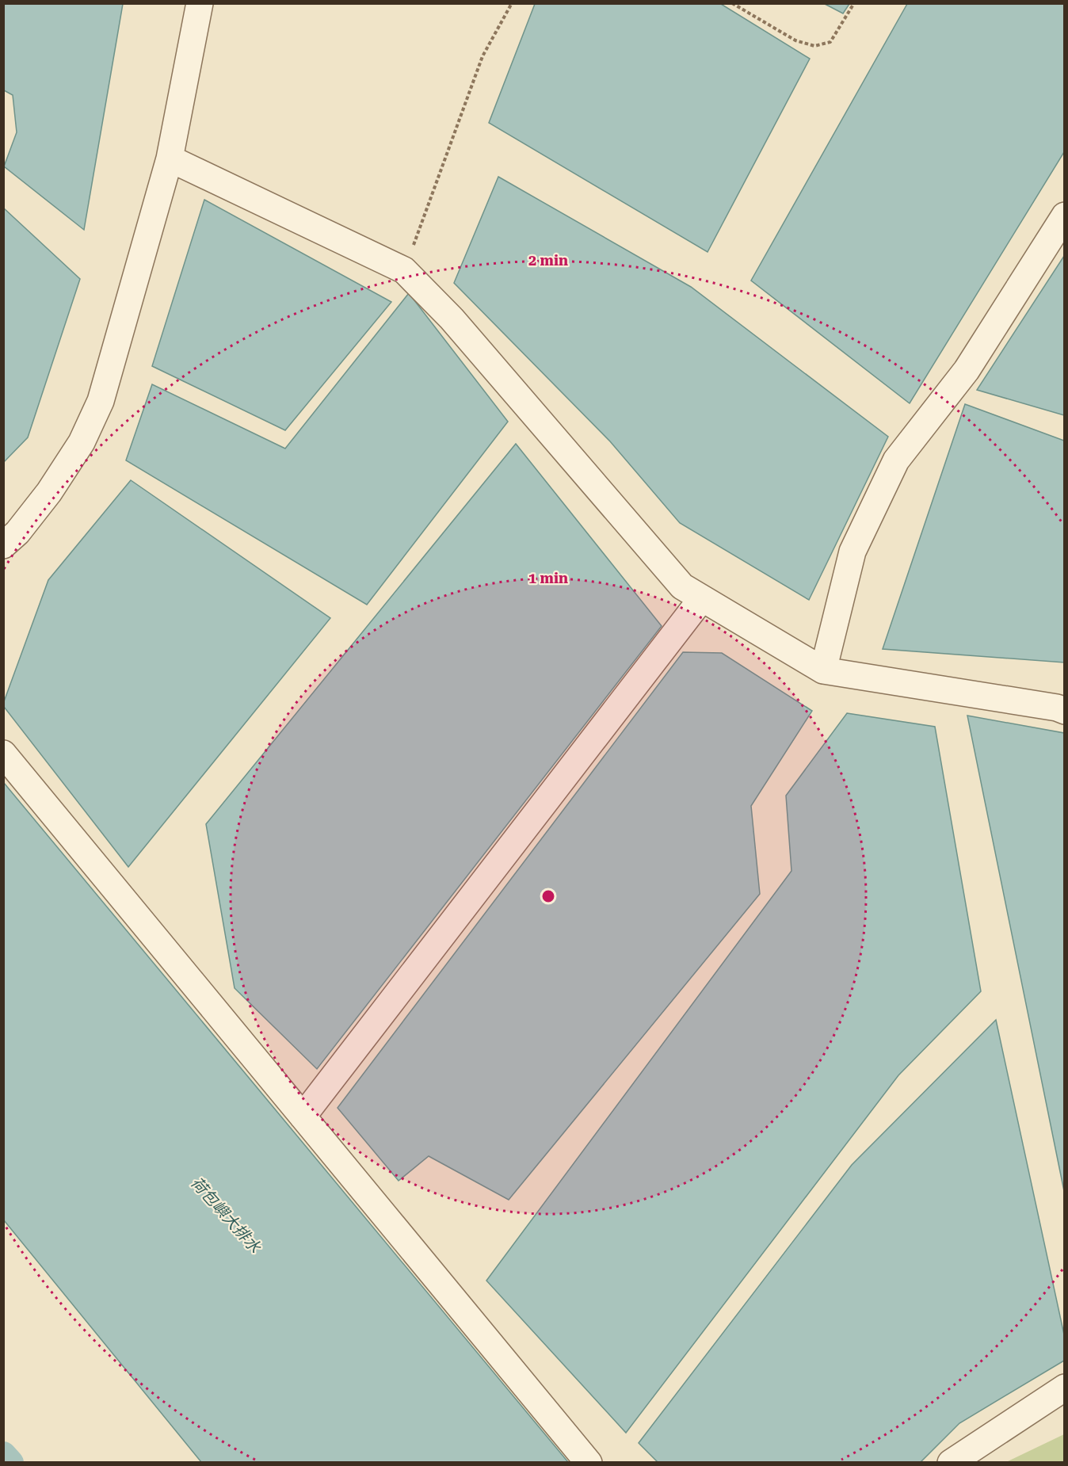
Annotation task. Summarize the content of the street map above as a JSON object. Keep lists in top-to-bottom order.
{
  "water": ["荷包嶼大排水"],
  "rings": ["2 min", "1 min"]
}
